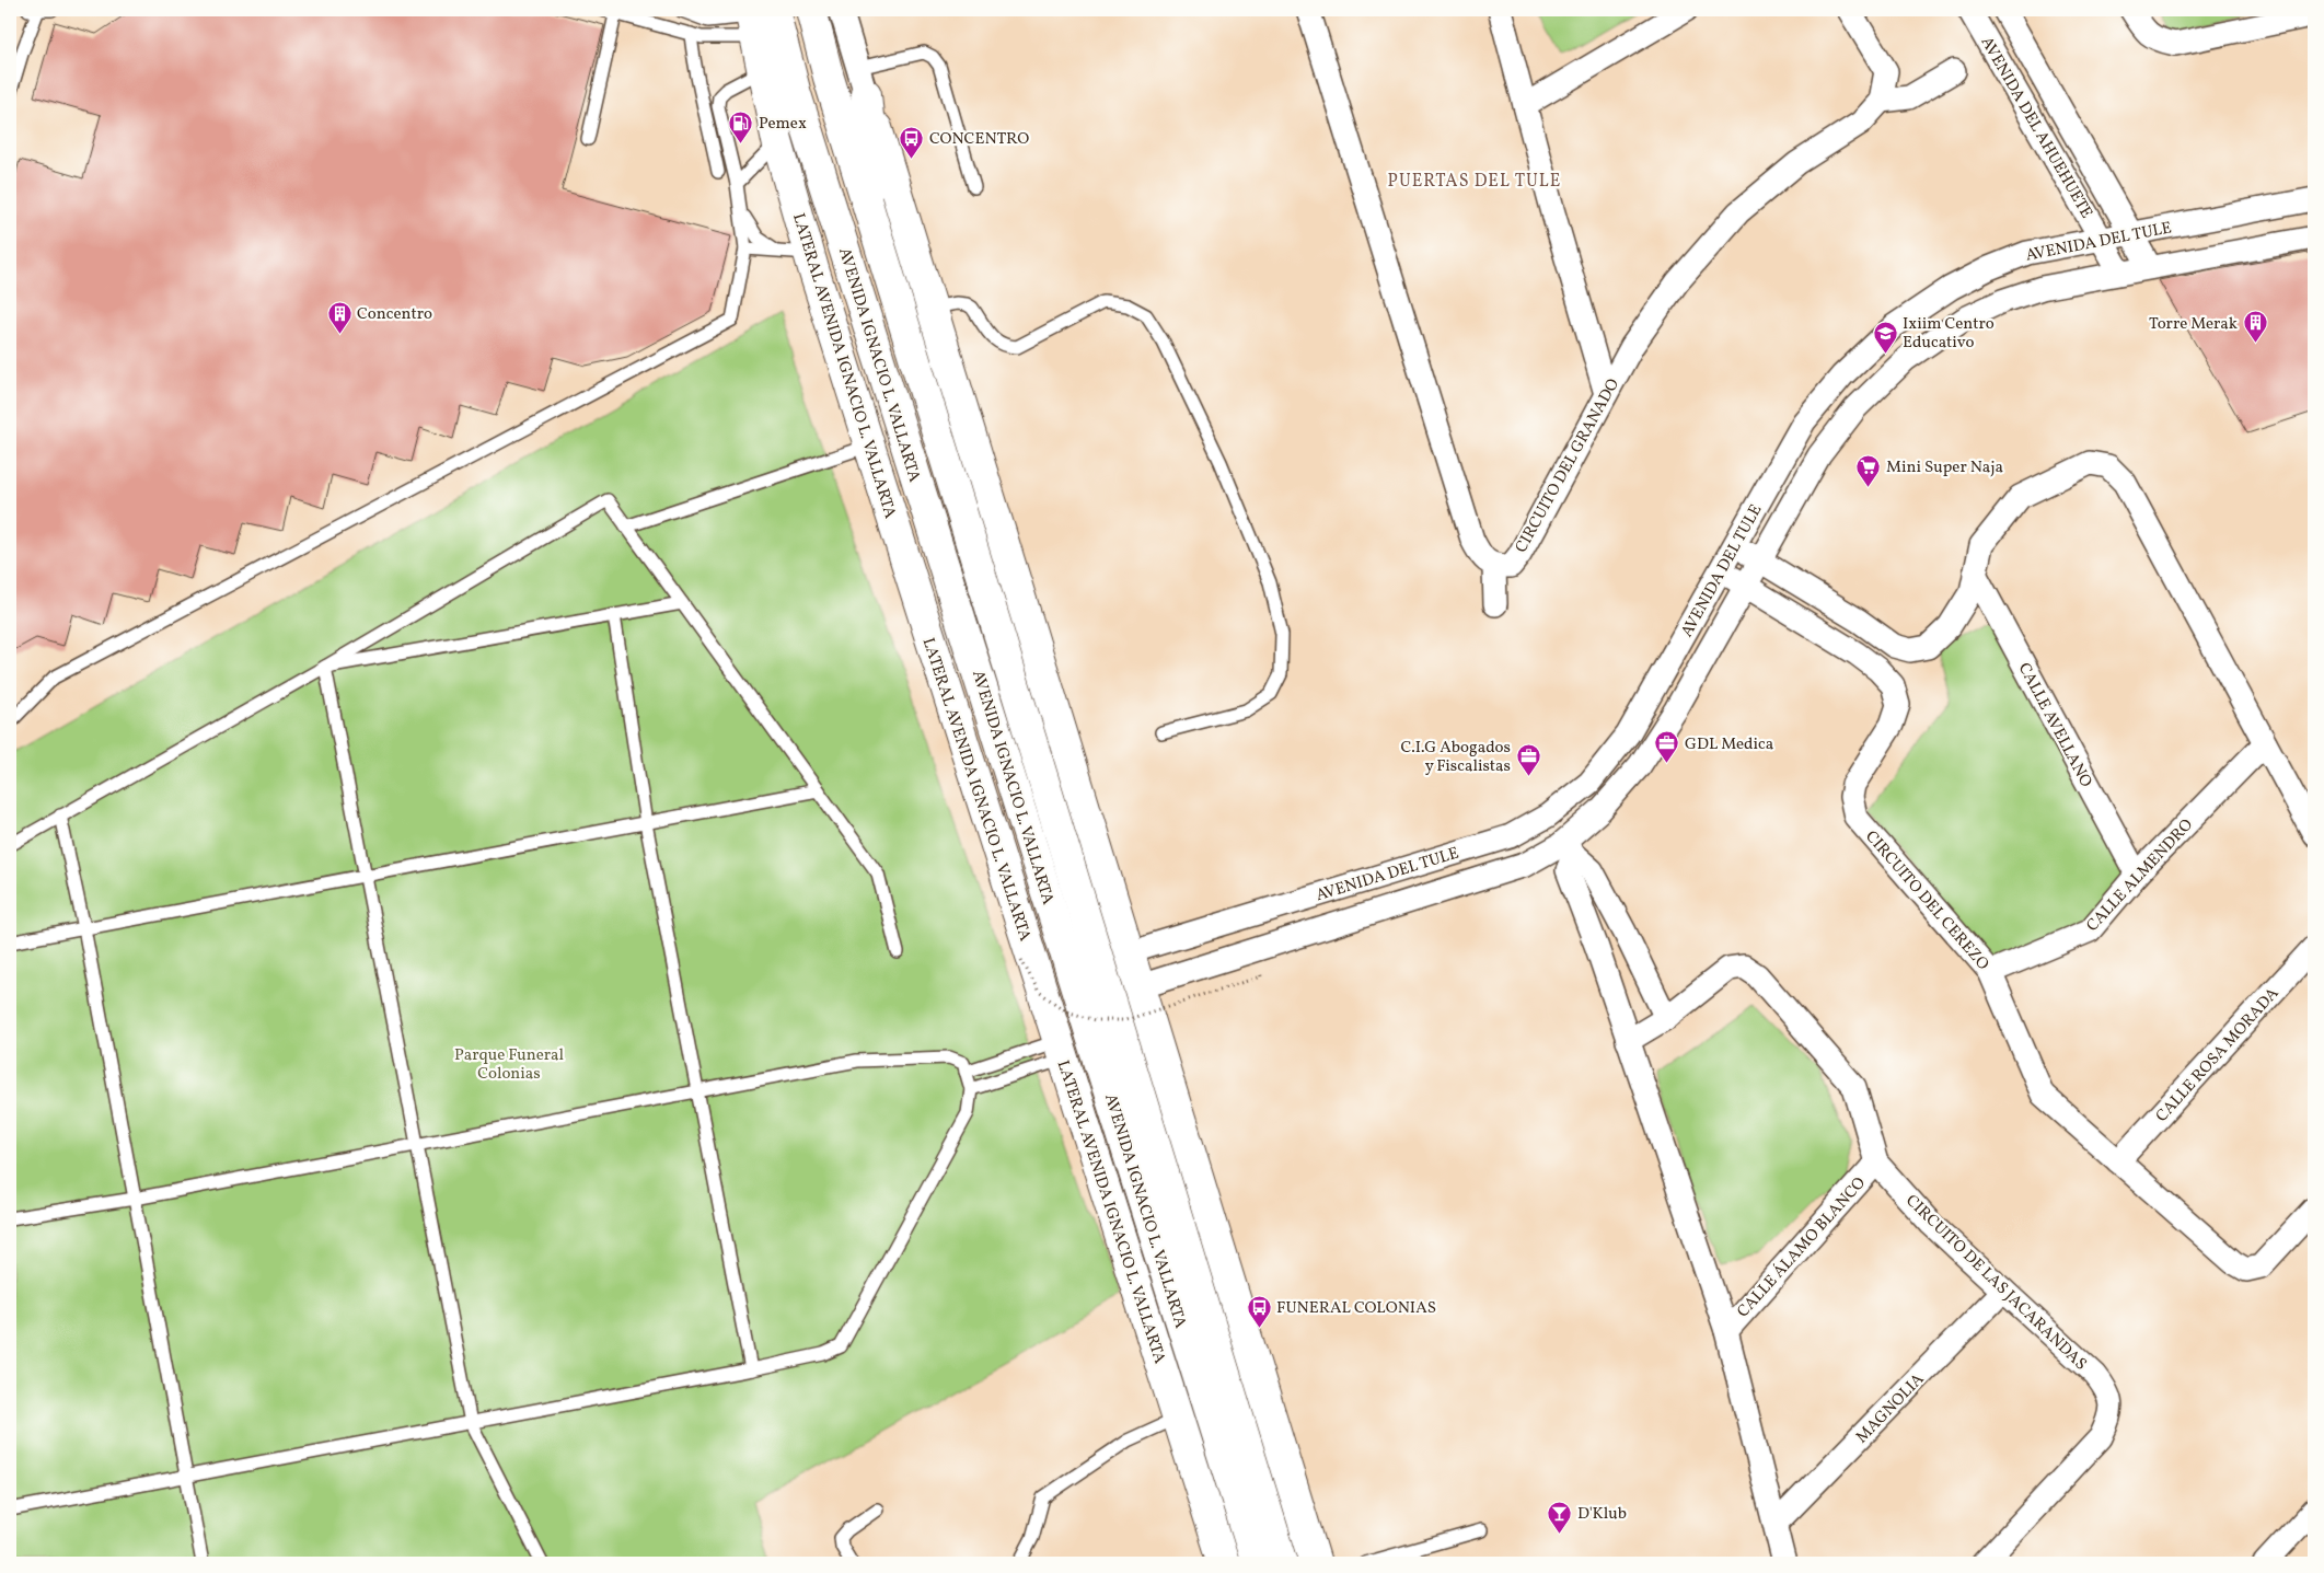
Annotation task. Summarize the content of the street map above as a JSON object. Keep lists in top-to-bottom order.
{
  "streets": {
    "main road": ["AVENIDA IGNACIO L. VALLARTA", "LATERAL AVENIDA IGNACIO L. VALLARTA"],
    "street": [
      "AVENIDA DEL AHUEHUETE",
      "AVENIDA DEL TULE",
      "CIRCUITO DEL GRANADO",
      "CALLE AVELLANO",
      "CALLE ALMENDRO",
      "CIRCUITO DEL CEREZO",
      "CALLE ROSA MORADA",
      "CALLE ÁLAMO BLANCO",
      "CIRCUITO DE LAS JACARANDAS",
      "MAGNOLIA"
    ]
  },
  "crossings": [
    ["AVENIDA DEL AHUEHUETE", "AVENIDA DEL TULE"],
    ["AVENIDA DEL TULE", "CIRCUITO DEL CEREZO"],
    ["AVENIDA IGNACIO L. VALLARTA", "LATERAL AVENIDA IGNACIO L. VALLARTA"],
    ["CALLE AVELLANO", "CALLE ALMENDRO"],
    ["CALLE ALMENDRO", "CIRCUITO DEL CEREZO"],
    ["CIRCUITO DEL CEREZO", "CALLE ROSA MORADA"],
    ["CALLE ÁLAMO BLANCO", "CIRCUITO DE LAS JACARANDAS"],
    ["CIRCUITO DE LAS JACARANDAS", "MAGNOLIA"]
  ],
  "districts": ["PUERTAS DEL TULE"],
  "parks": ["Parque Funeral Colonias"],
  "places": {
    "fuel station": ["Pemex"],
    "bus stop": ["CONCENTRO", "FUNERAL COLONIAS"],
    "building": ["Concentro", "Torre Merak"],
    "school or university": ["Ixiim Centro Educativo"],
    "supermarket": ["Mini Super Naja"],
    "office": ["GDL Medica", "C.I.G Abogados y Fiscalistas"],
    "bar": ["D'Klub"]
  }
}
